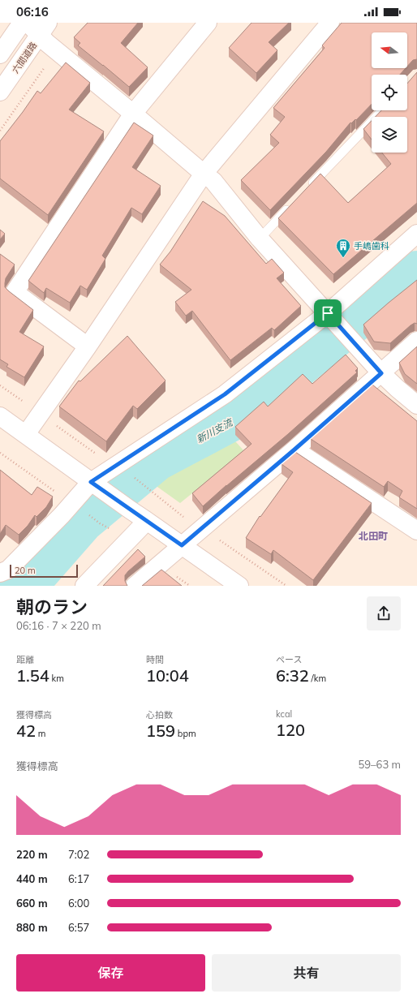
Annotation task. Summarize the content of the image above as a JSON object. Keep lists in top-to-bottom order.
{
  "streets": {
    "street": ["六間道路"]
  },
  "districts": ["北田町"],
  "water": ["新川支流"],
  "places": {
    "building": ["手嶋歯科"]
  },
  "scale_bar": "20 m",
  "north": "left",
  "page": {
    "status": "06:16",
    "scale": "20 m",
    "heading": ["朝のラン", "06:16 · 7 × 220 m"],
    "stats": [
      ["距離", "1.54 km"],
      ["時間", "10:04"],
      ["ペース", "6:32 /km"],
      ["獲得標高", "42 m"],
      ["心拍数", "159 bpm"],
      ["kcal", "120"]
    ],
    "chart": ["獲得標高", "59–63 m"],
    "list": [
      {
        "name": "220 m",
        "note": "7:02"
      },
      {
        "name": "440 m",
        "note": "6:17"
      },
      {
        "name": "660 m",
        "note": "6:00"
      },
      {
        "name": "880 m",
        "note": "6:57"
      }
    ],
    "buttons": ["保存", "共有"]
  }
}
